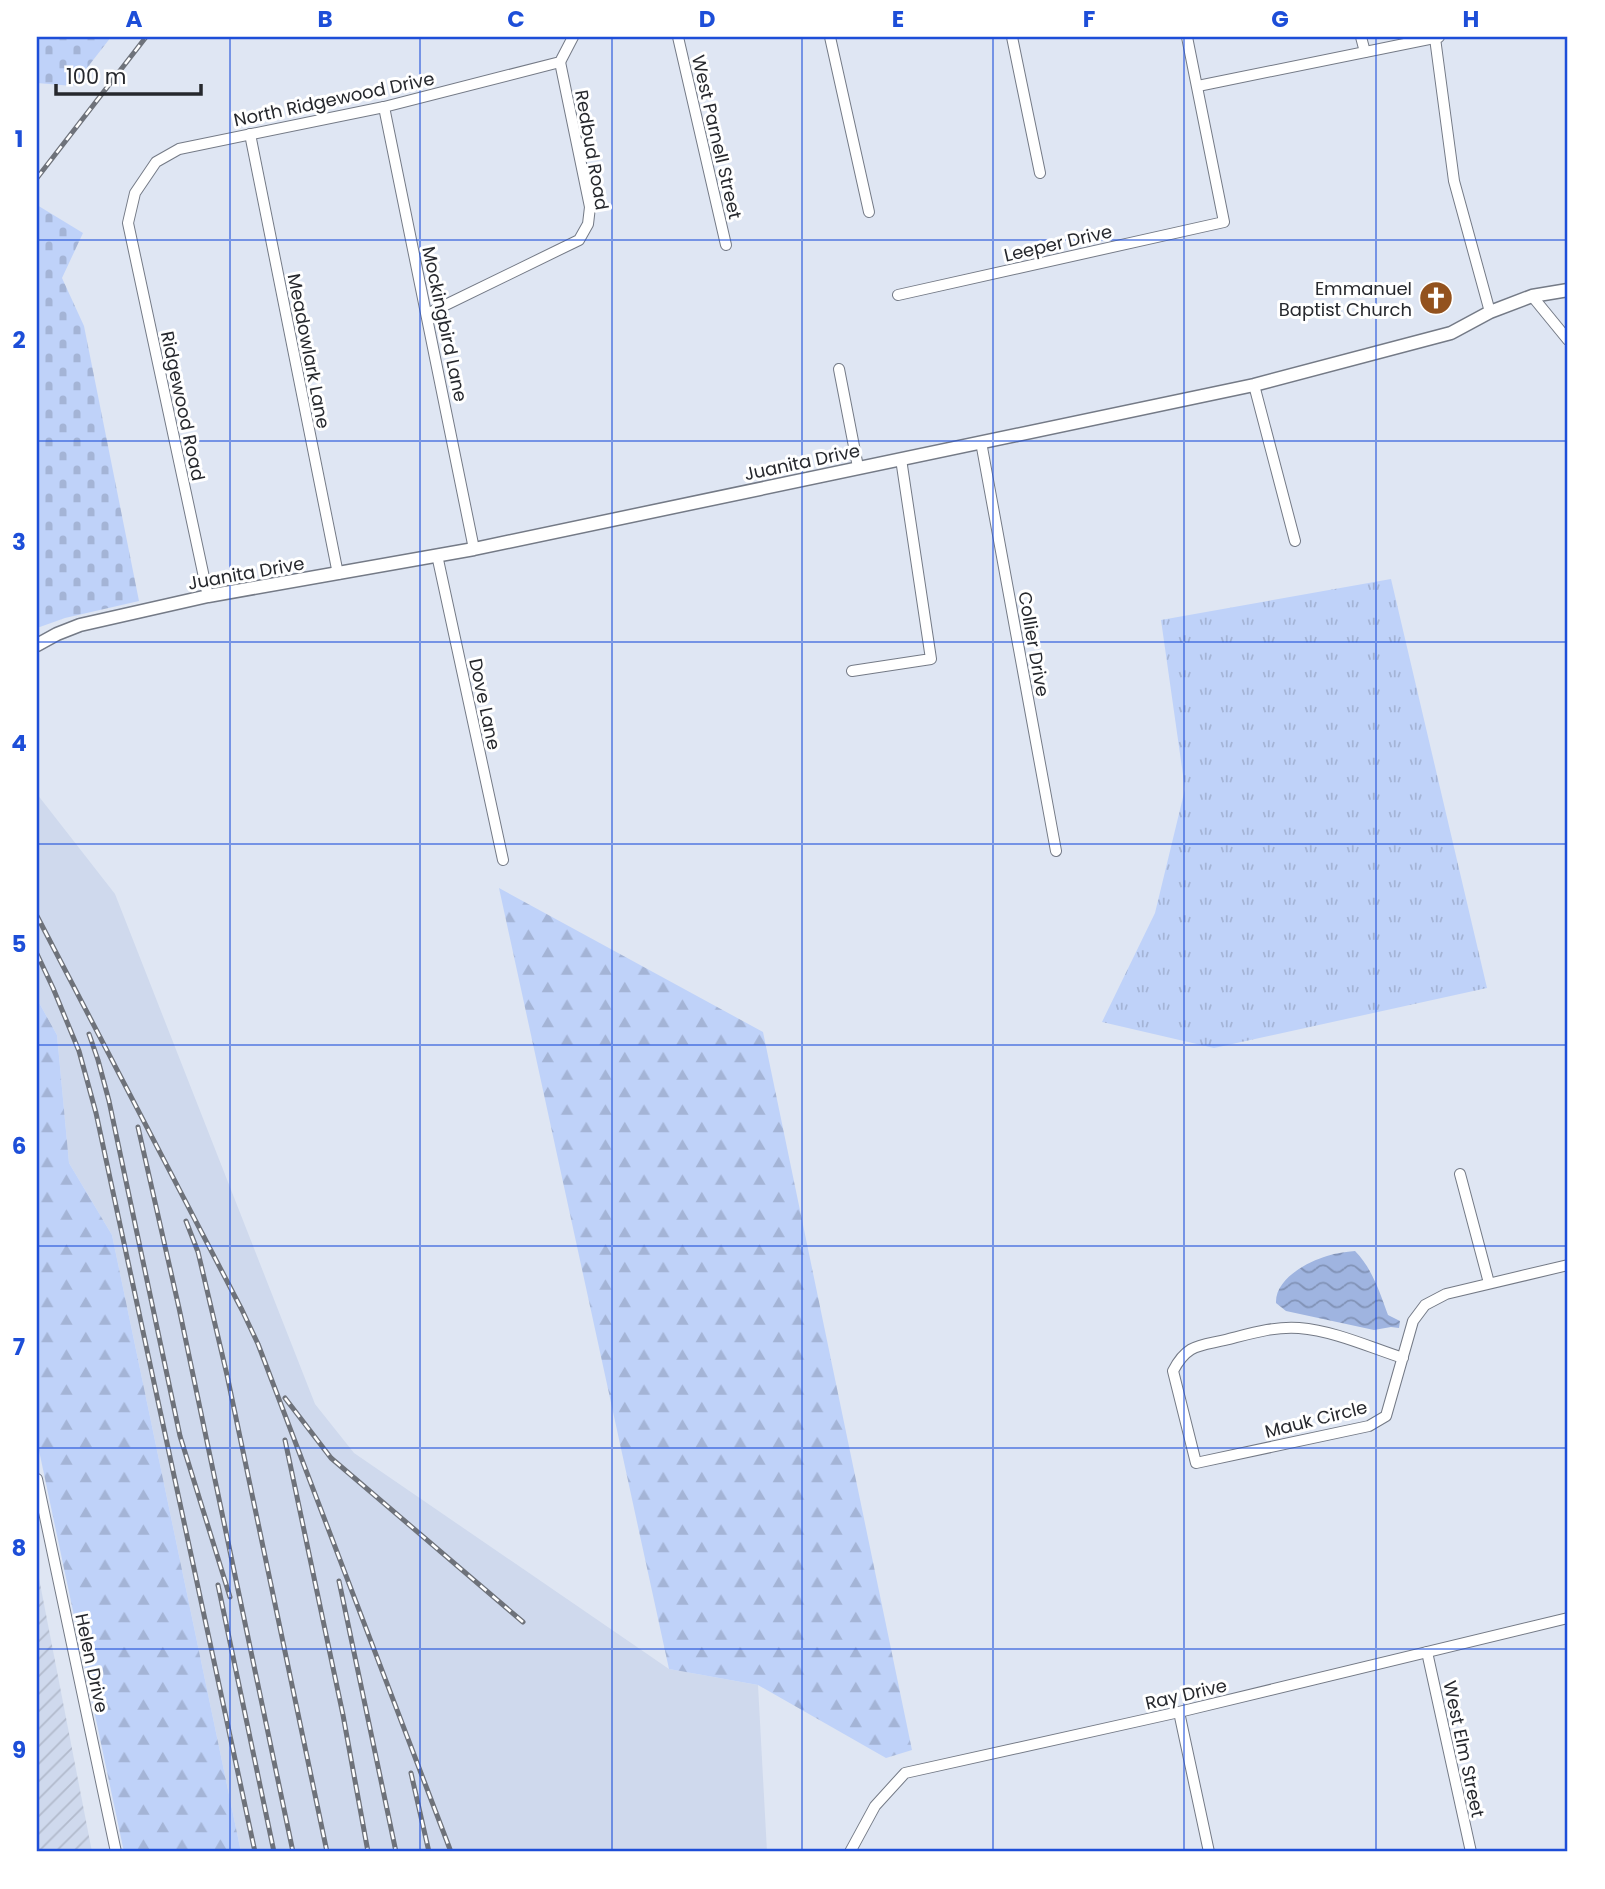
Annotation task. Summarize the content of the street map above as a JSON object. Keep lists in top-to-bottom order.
{
  "streets": {
    "street": [
      "North Ridgewood Drive",
      "West Parnell Street",
      "Redbud Road",
      "Leeper Drive",
      "Mockingbird Lane",
      "Meadowlark Lane",
      "Ridgewood Road",
      "Juanita Drive",
      "Collier Drive",
      "Dove Lane",
      "Mauk Circle",
      "Helen Drive",
      "Ray Drive",
      "West Elm Street"
    ]
  },
  "crossings": [
    ["North Ridgewood Drive", "Redbud Road"],
    ["North Ridgewood Drive", "Mockingbird Lane"],
    ["North Ridgewood Drive", "Meadowlark Lane"],
    ["North Ridgewood Drive", "Ridgewood Road"],
    ["Redbud Road", "Mockingbird Lane"],
    ["Mockingbird Lane", "Juanita Drive"],
    ["Meadowlark Lane", "Juanita Drive"],
    ["Ridgewood Road", "Juanita Drive"],
    ["Juanita Drive", "Collier Drive"],
    ["Juanita Drive", "Dove Lane"],
    ["Ray Drive", "West Elm Street"]
  ],
  "places": {
    "church": ["Emmanuel Baptist Church"]
  },
  "scale_bar": "100 m",
  "grid": {
    "columns": [
      "A",
      "B",
      "C",
      "D",
      "E",
      "F",
      "G",
      "H"
    ],
    "rows": [
      "1",
      "2",
      "3",
      "4",
      "5",
      "6",
      "7",
      "8",
      "9"
    ]
  }
}
